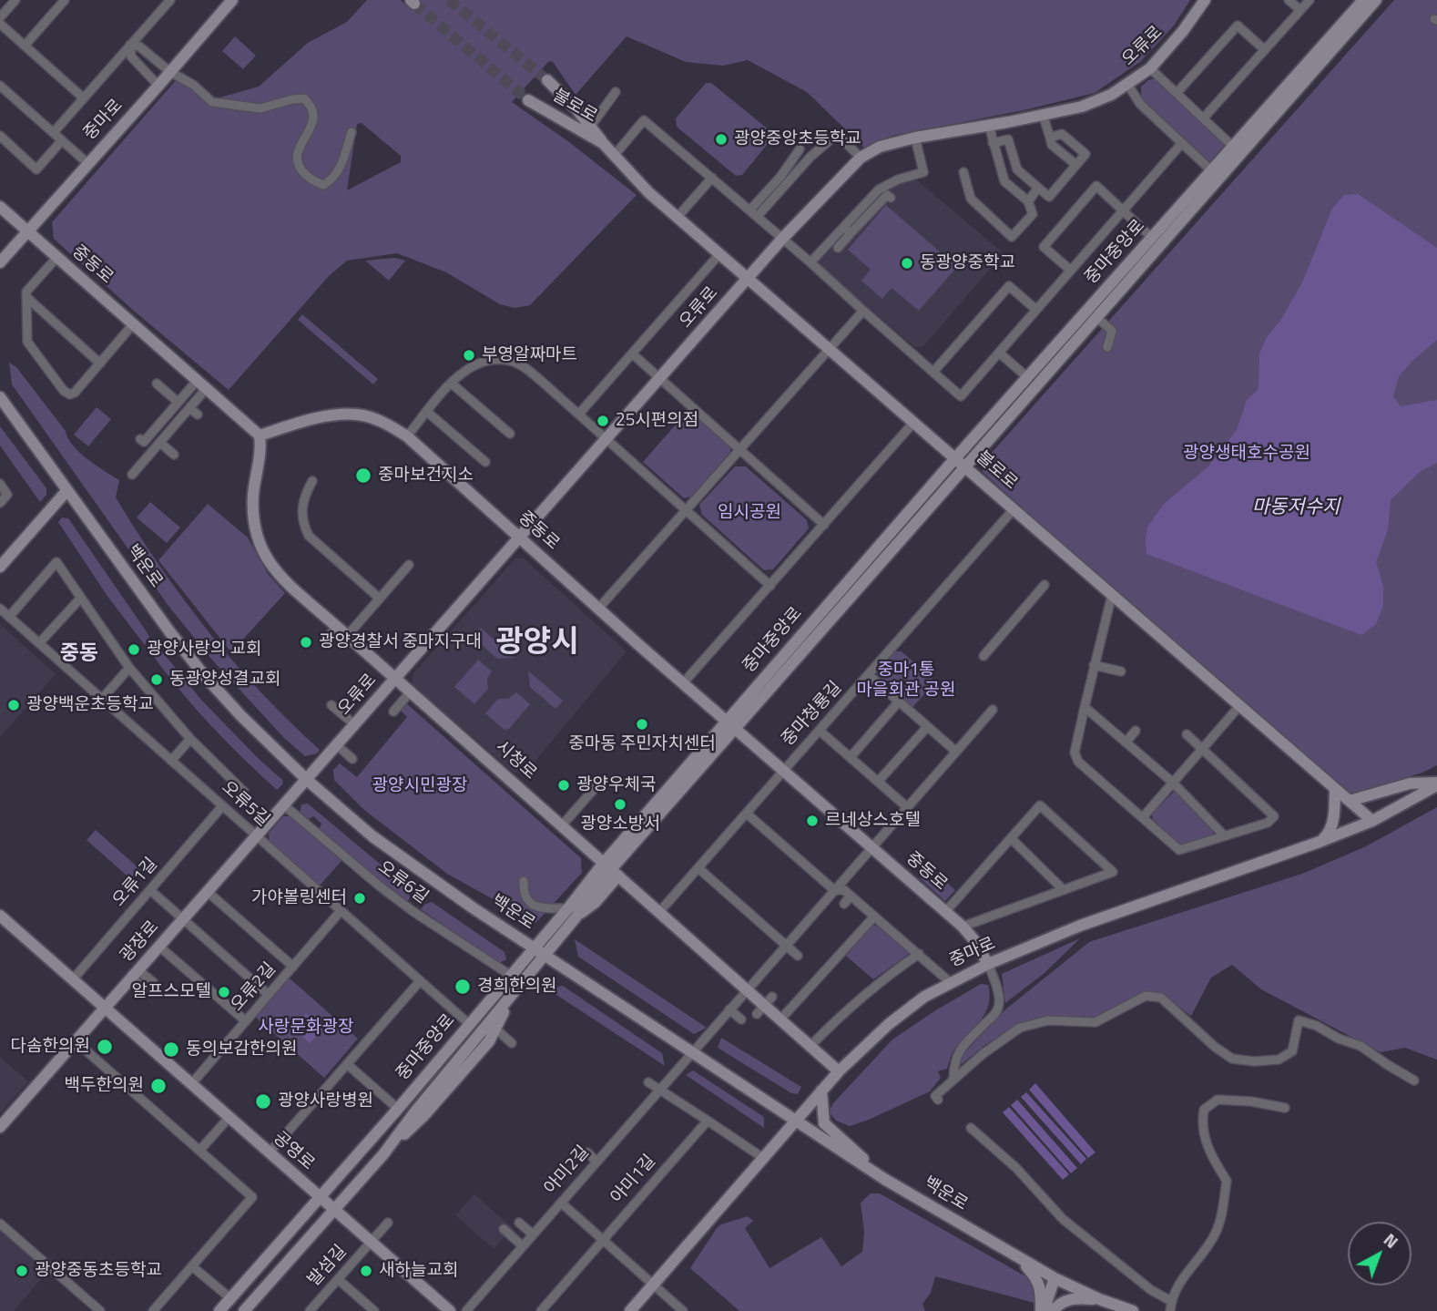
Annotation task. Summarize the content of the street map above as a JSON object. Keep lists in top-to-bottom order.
{
  "streets": {
    "street": [
      "오류로",
      "불로로",
      "중마로",
      "중마중앙로",
      "중동로",
      "백운로",
      "중마청룡길",
      "시청로",
      "오류5길",
      "오류1길",
      "오류6길",
      "광장로",
      "오류2길",
      "공영로",
      "아미2길",
      "아미1길",
      "발섬길"
    ]
  },
  "crossings": [
    ["오류로", "불로로"],
    ["오류로", "중동로"],
    ["오류로", "백운로"],
    ["오류로", "시청로"],
    ["오류로", "광장로"],
    ["불로로", "중마로"],
    ["불로로", "중마중앙로"],
    ["불로로", "중마청룡길"],
    ["중마로", "중동로"],
    ["중마로", "백운로"],
    ["중마로", "시청로"],
    ["중마중앙로", "중동로"],
    ["중마중앙로", "백운로"],
    ["중마중앙로", "시청로"],
    ["중마중앙로", "오류5길"],
    ["중마중앙로", "오류6길"],
    ["중마중앙로", "공영로"],
    ["중동로", "중마청룡길"],
    ["중동로", "시청로"],
    ["중동로", "아미2길"],
    ["백운로", "광장로"],
    ["백운로", "아미2길"],
    ["중마청룡길", "시청로"],
    ["시청로", "아미2길"],
    ["오류5길", "오류1길"],
    ["오류5길", "광장로"],
    ["오류5길", "오류2길"],
    ["오류1길", "공영로"],
    ["오류6길", "광장로"],
    ["광장로", "공영로"],
    ["오류2길", "공영로"],
    ["공영로", "발섬길"]
  ],
  "districts": ["광양시", "중동"],
  "water": ["마동저수지"],
  "parks": [
    "광양생태호수공원",
    "임시공원",
    "중마1통 마을회관 공원",
    "광양시민광장",
    "사랑문화광장"
  ],
  "places": [
    "광양중앙초등학교",
    "동광양중학교",
    "부영알짜마트",
    "25시편의점",
    "중마보건지소",
    "광양경찰서 중마지구대",
    "광양사랑의 교회",
    "동광양성결교회",
    "광양백운초등학교",
    "중마동 주민자치센터",
    "광양우체국",
    "광양소방서",
    "르네상스호텔",
    "가야볼링센터",
    "경희한의원",
    "알프스모텔",
    "다솜한의원",
    "동의보감한의원",
    "백두한의원",
    "광양사랑병원",
    "광양중동초등학교",
    "새하늘교회"
  ],
  "north": "top right"
}
